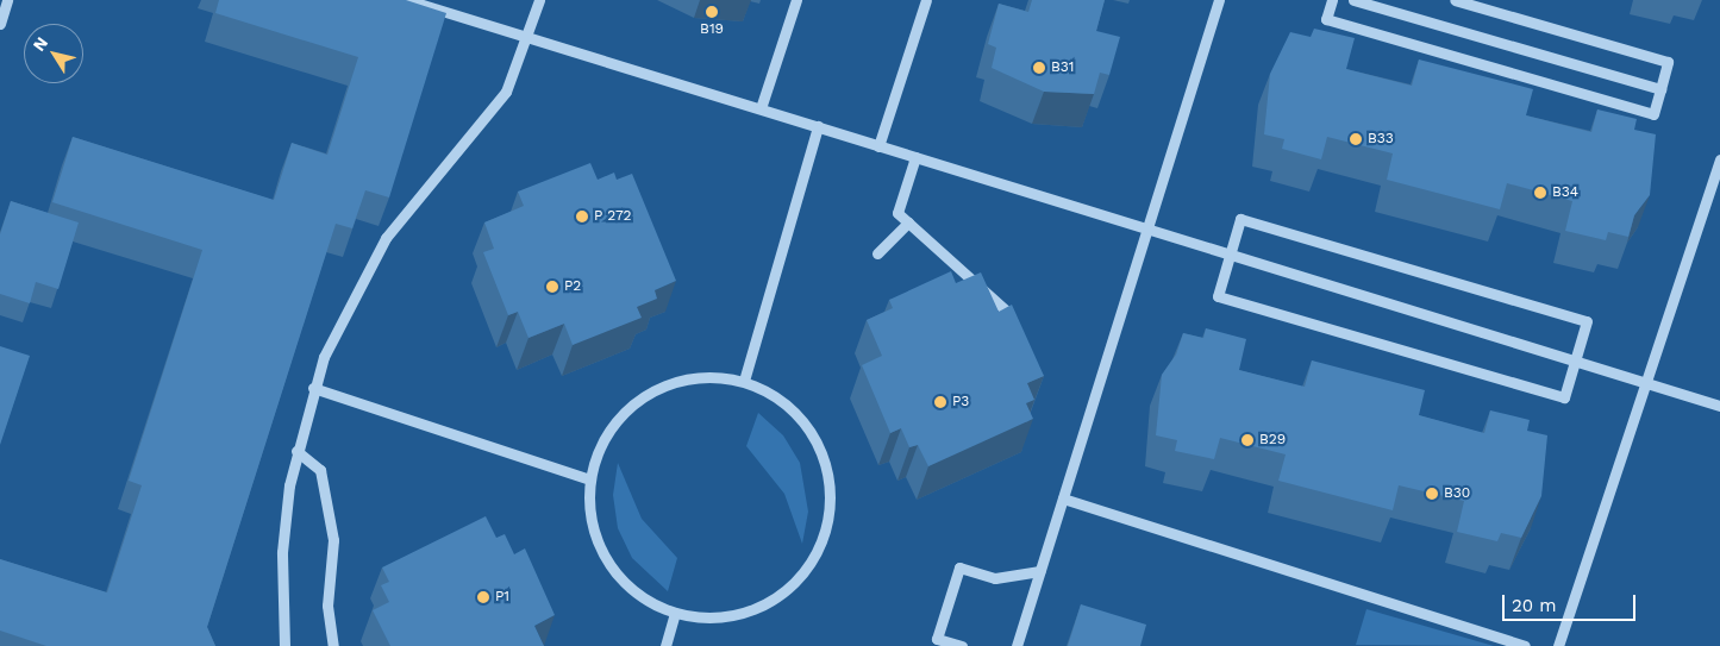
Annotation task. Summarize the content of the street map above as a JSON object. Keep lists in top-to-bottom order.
{
  "places": [
    "B19",
    "B31",
    "B33",
    "B34",
    "P 272",
    "P2",
    "P3",
    "B29",
    "B30",
    "P1"
  ],
  "scale_bar": "20 m",
  "north": "top left"
}
